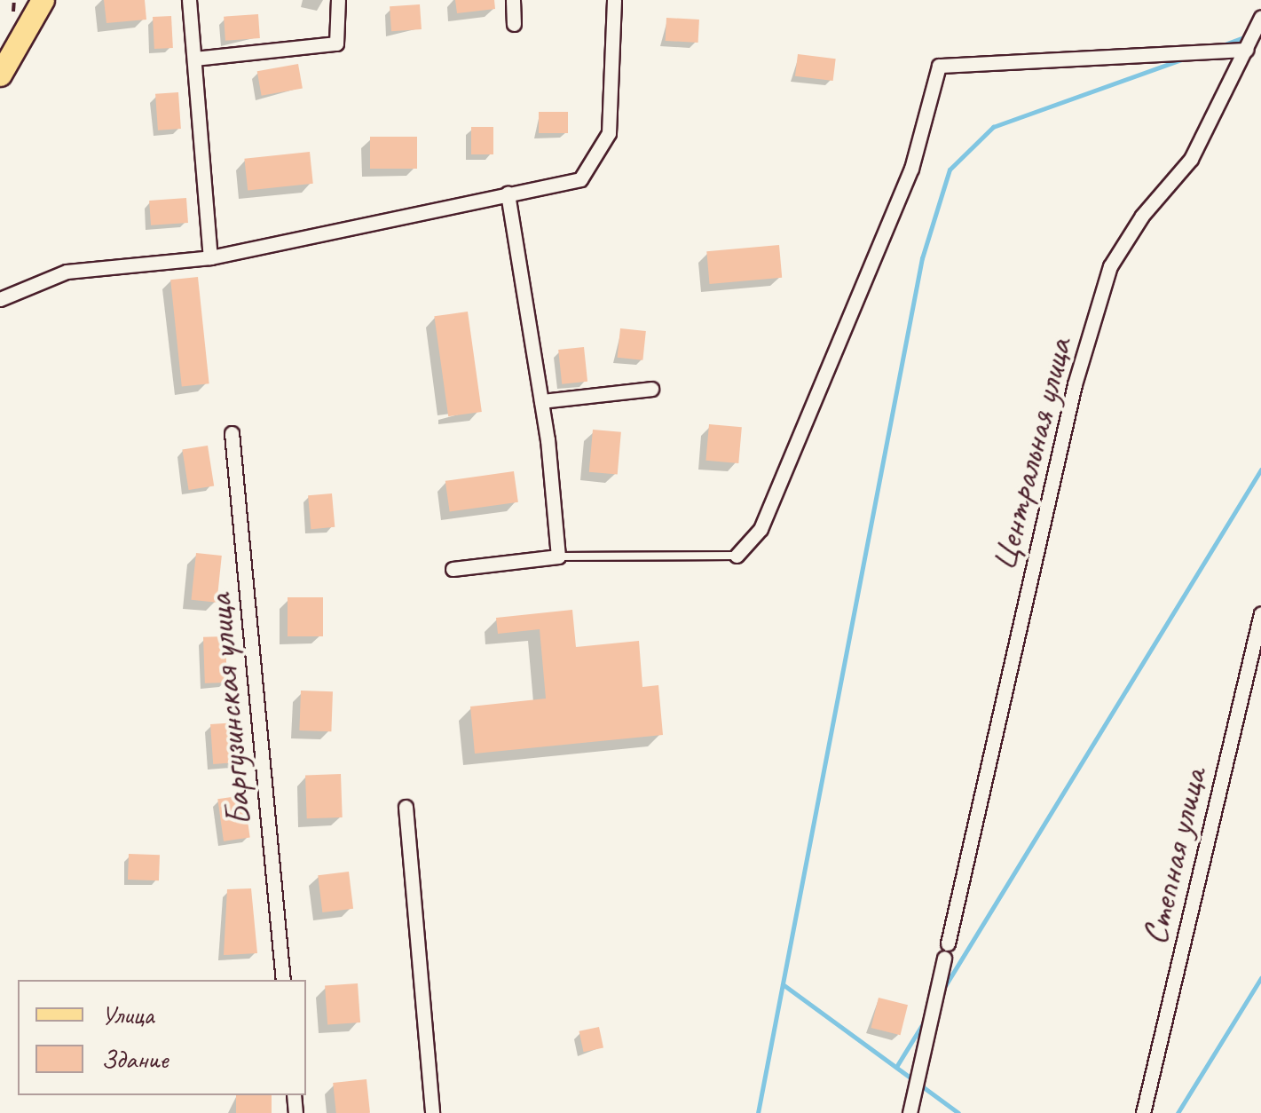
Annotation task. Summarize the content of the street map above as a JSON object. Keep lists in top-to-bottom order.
{
  "streets": {
    "street": ["Центральная улица", "Баргузинская улица", "Степная улица"]
  },
  "legend": ["Улица", "Здание"]
}
